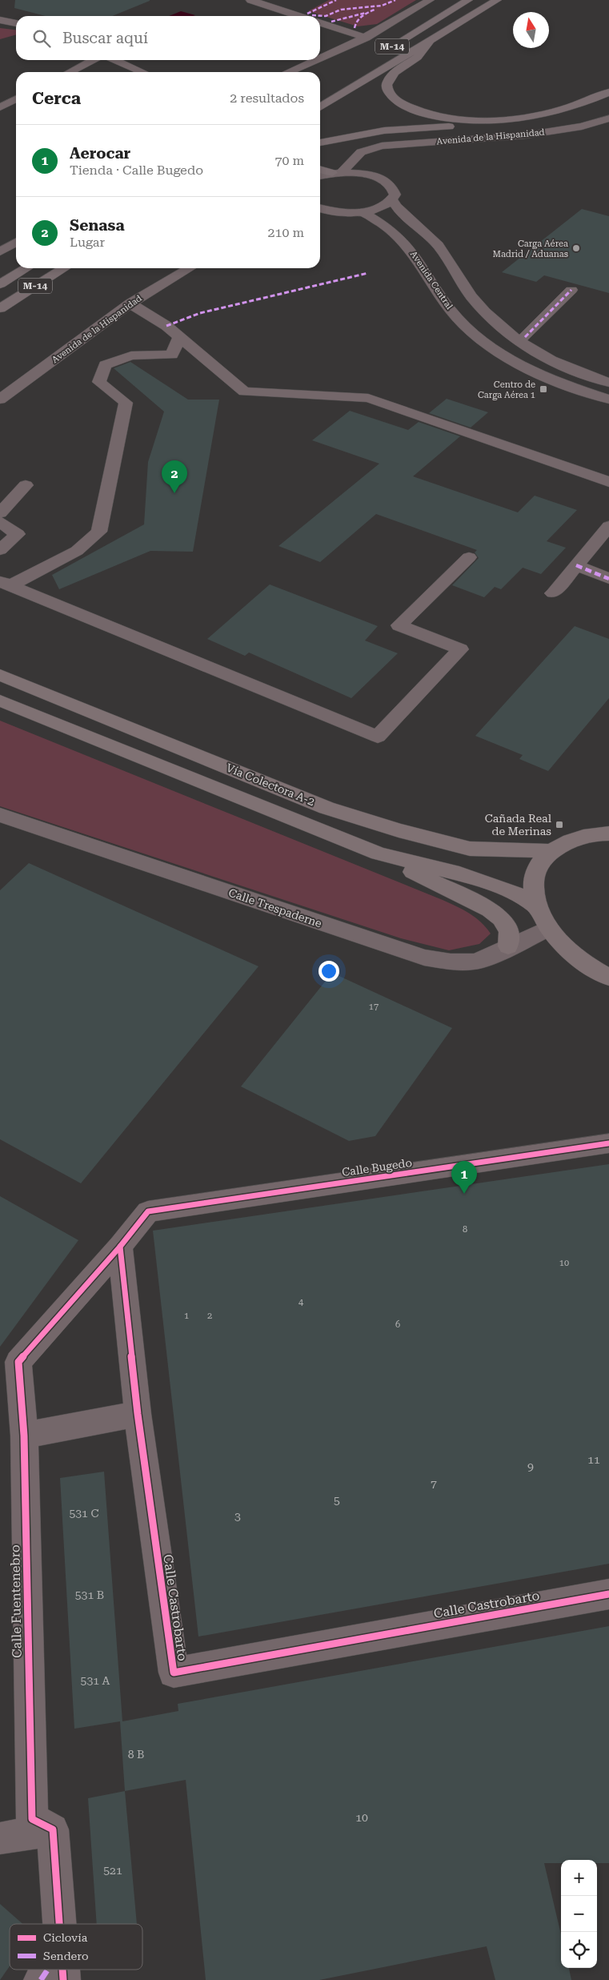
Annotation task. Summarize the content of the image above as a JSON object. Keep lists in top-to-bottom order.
{
  "streets": {
    "highway": ["M-14"],
    "main road": ["Vía Colectora A-2"],
    "street": [
      "Avenida de la Hispanidad",
      "Avenida Central",
      "Calle Trespaderne",
      "Calle Bugedo",
      "Calle Fuentenebro",
      "Calle Castrobarto"
    ]
  },
  "crossings": [
    ["Calle Bugedo", "Calle Fuentenebro"],
    ["Calle Bugedo", "Calle Castrobarto"],
    ["Calle Fuentenebro", "Calle Castrobarto"]
  ],
  "places": {
    "other": ["Carga Aérea Madrid / Aduanas"],
    "transit": ["Centro de Carga Aérea 1", "Cañada Real de Merinas"]
  },
  "house_numbers": [
    "17",
    "8",
    "10",
    "4",
    "1",
    "2",
    "6",
    "11",
    "9",
    "7",
    "5",
    "531 C",
    "3",
    "531 B",
    "531 A",
    "8 B",
    "10",
    "521"
  ],
  "legend": ["Ciclovía", "Sendero"],
  "north": "top",
  "page": {
    "search": "Buscar aquí",
    "heading": ["Cerca", "2 resultados"],
    "list": [
      {
        "mark": "1",
        "name": "Aerocar",
        "note": "Tienda · Calle Bugedo",
        "value": "70 m"
      },
      {
        "mark": "2",
        "name": "Senasa",
        "note": "Lugar",
        "value": "210 m"
      }
    ],
    "pins": ["2", "1"],
    "map_buttons": ["+", "−"]
  }
}
